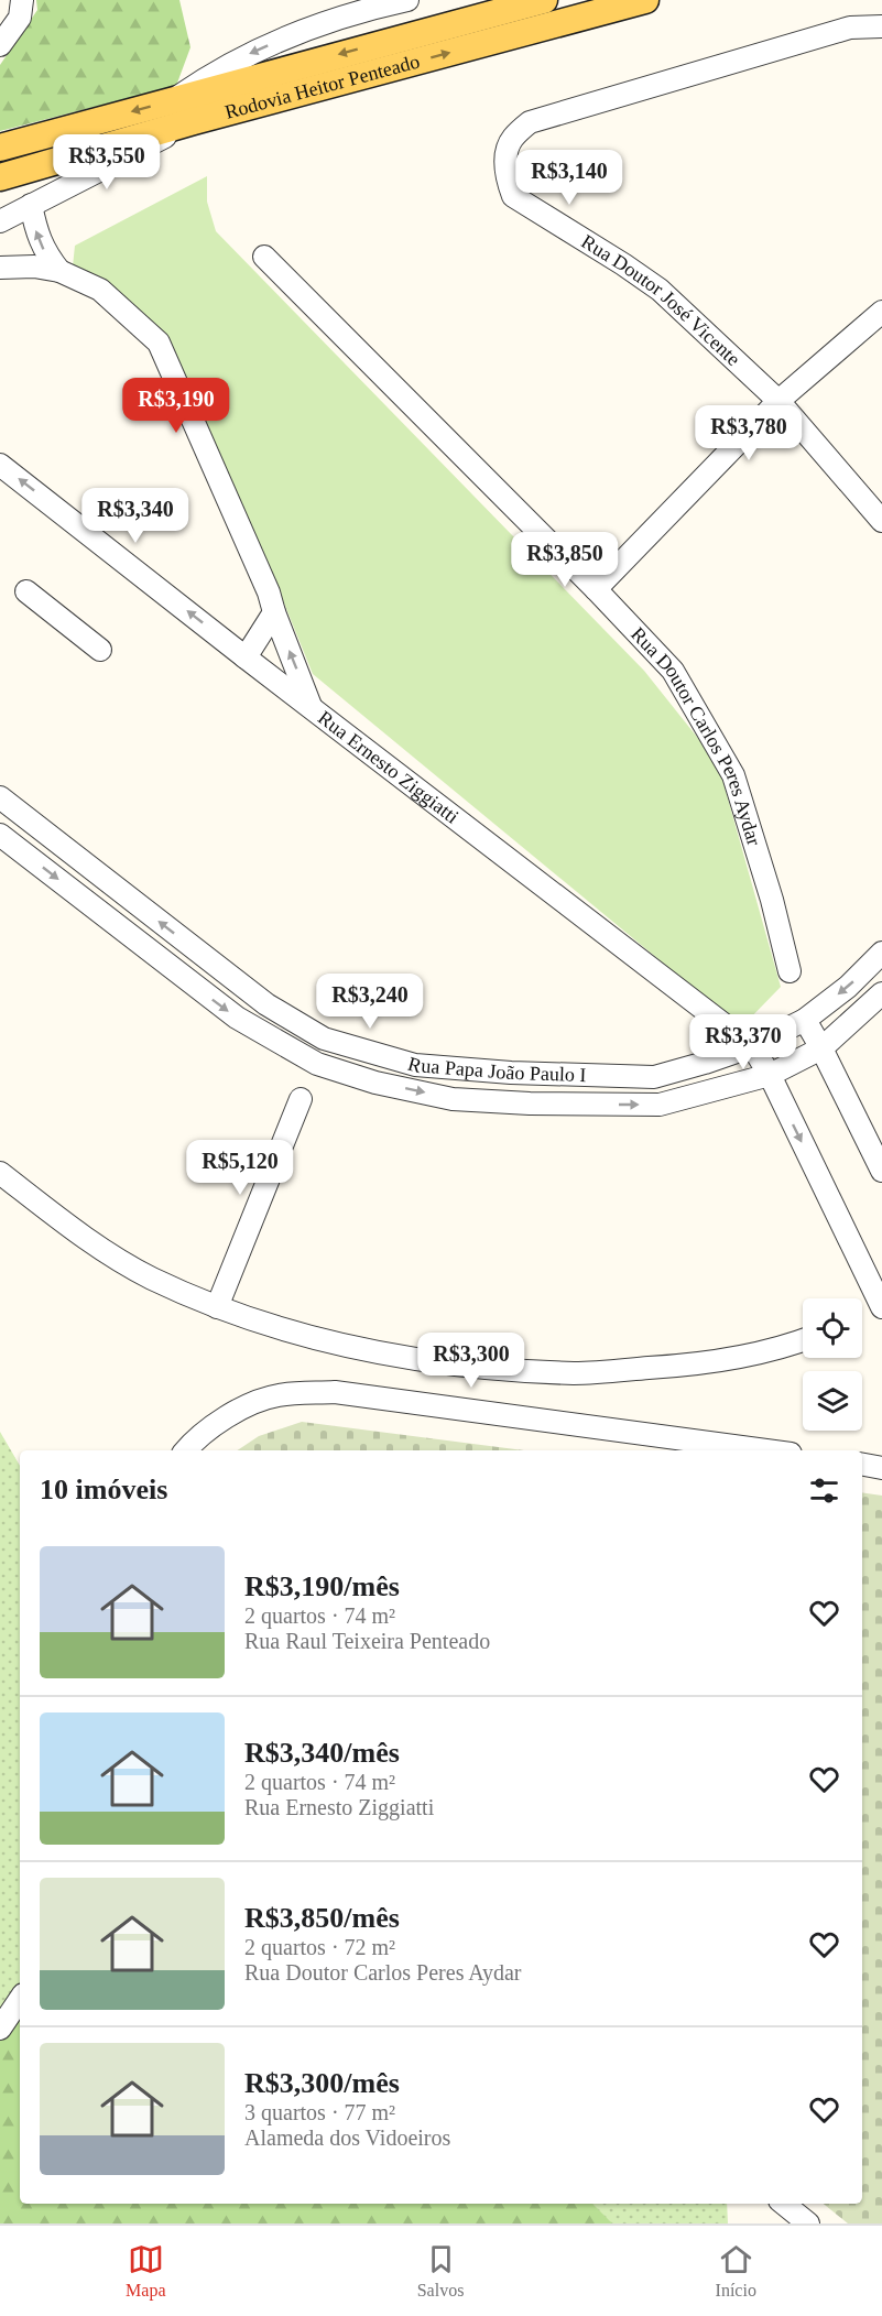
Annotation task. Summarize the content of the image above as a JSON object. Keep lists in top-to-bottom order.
{
  "streets": {
    "main road": ["Rodovia Heitor Penteado"],
    "street": [
      "Rua Doutor José Vicente",
      "Rua Doutor Carlos Peres Aydar",
      "Rua Ernesto Ziggiatti",
      "Rua Papa João Paulo I"
    ]
  },
  "crossings": [
    ["Rua Ernesto Ziggiatti", "Rua Papa João Paulo I"]
  ],
  "page": {
    "price": [
      "R$3,550",
      "R$3,140",
      "R$3,190",
      "R$3,780",
      "R$3,340",
      "R$3,850",
      "R$3,240",
      "R$3,370",
      "R$5,120",
      "R$3,300"
    ],
    "heading": "10 imóveis",
    "list": [
      {
        "name": "R$3,190/mês",
        "note": "2 quartos · 74 m² · Rua Raul Teixeira Penteado"
      },
      {
        "name": "R$3,340/mês",
        "note": "2 quartos · 74 m² · Rua Ernesto Ziggiatti"
      },
      {
        "name": "R$3,850/mês",
        "note": "2 quartos · 72 m² · Rua Doutor Carlos Peres Aydar"
      },
      {
        "name": "R$3,300/mês",
        "note": "3 quartos · 77 m² · Alameda dos Vidoeiros"
      }
    ],
    "tabs": ["Mapa", "Salvos", "Início"]
  }
}
